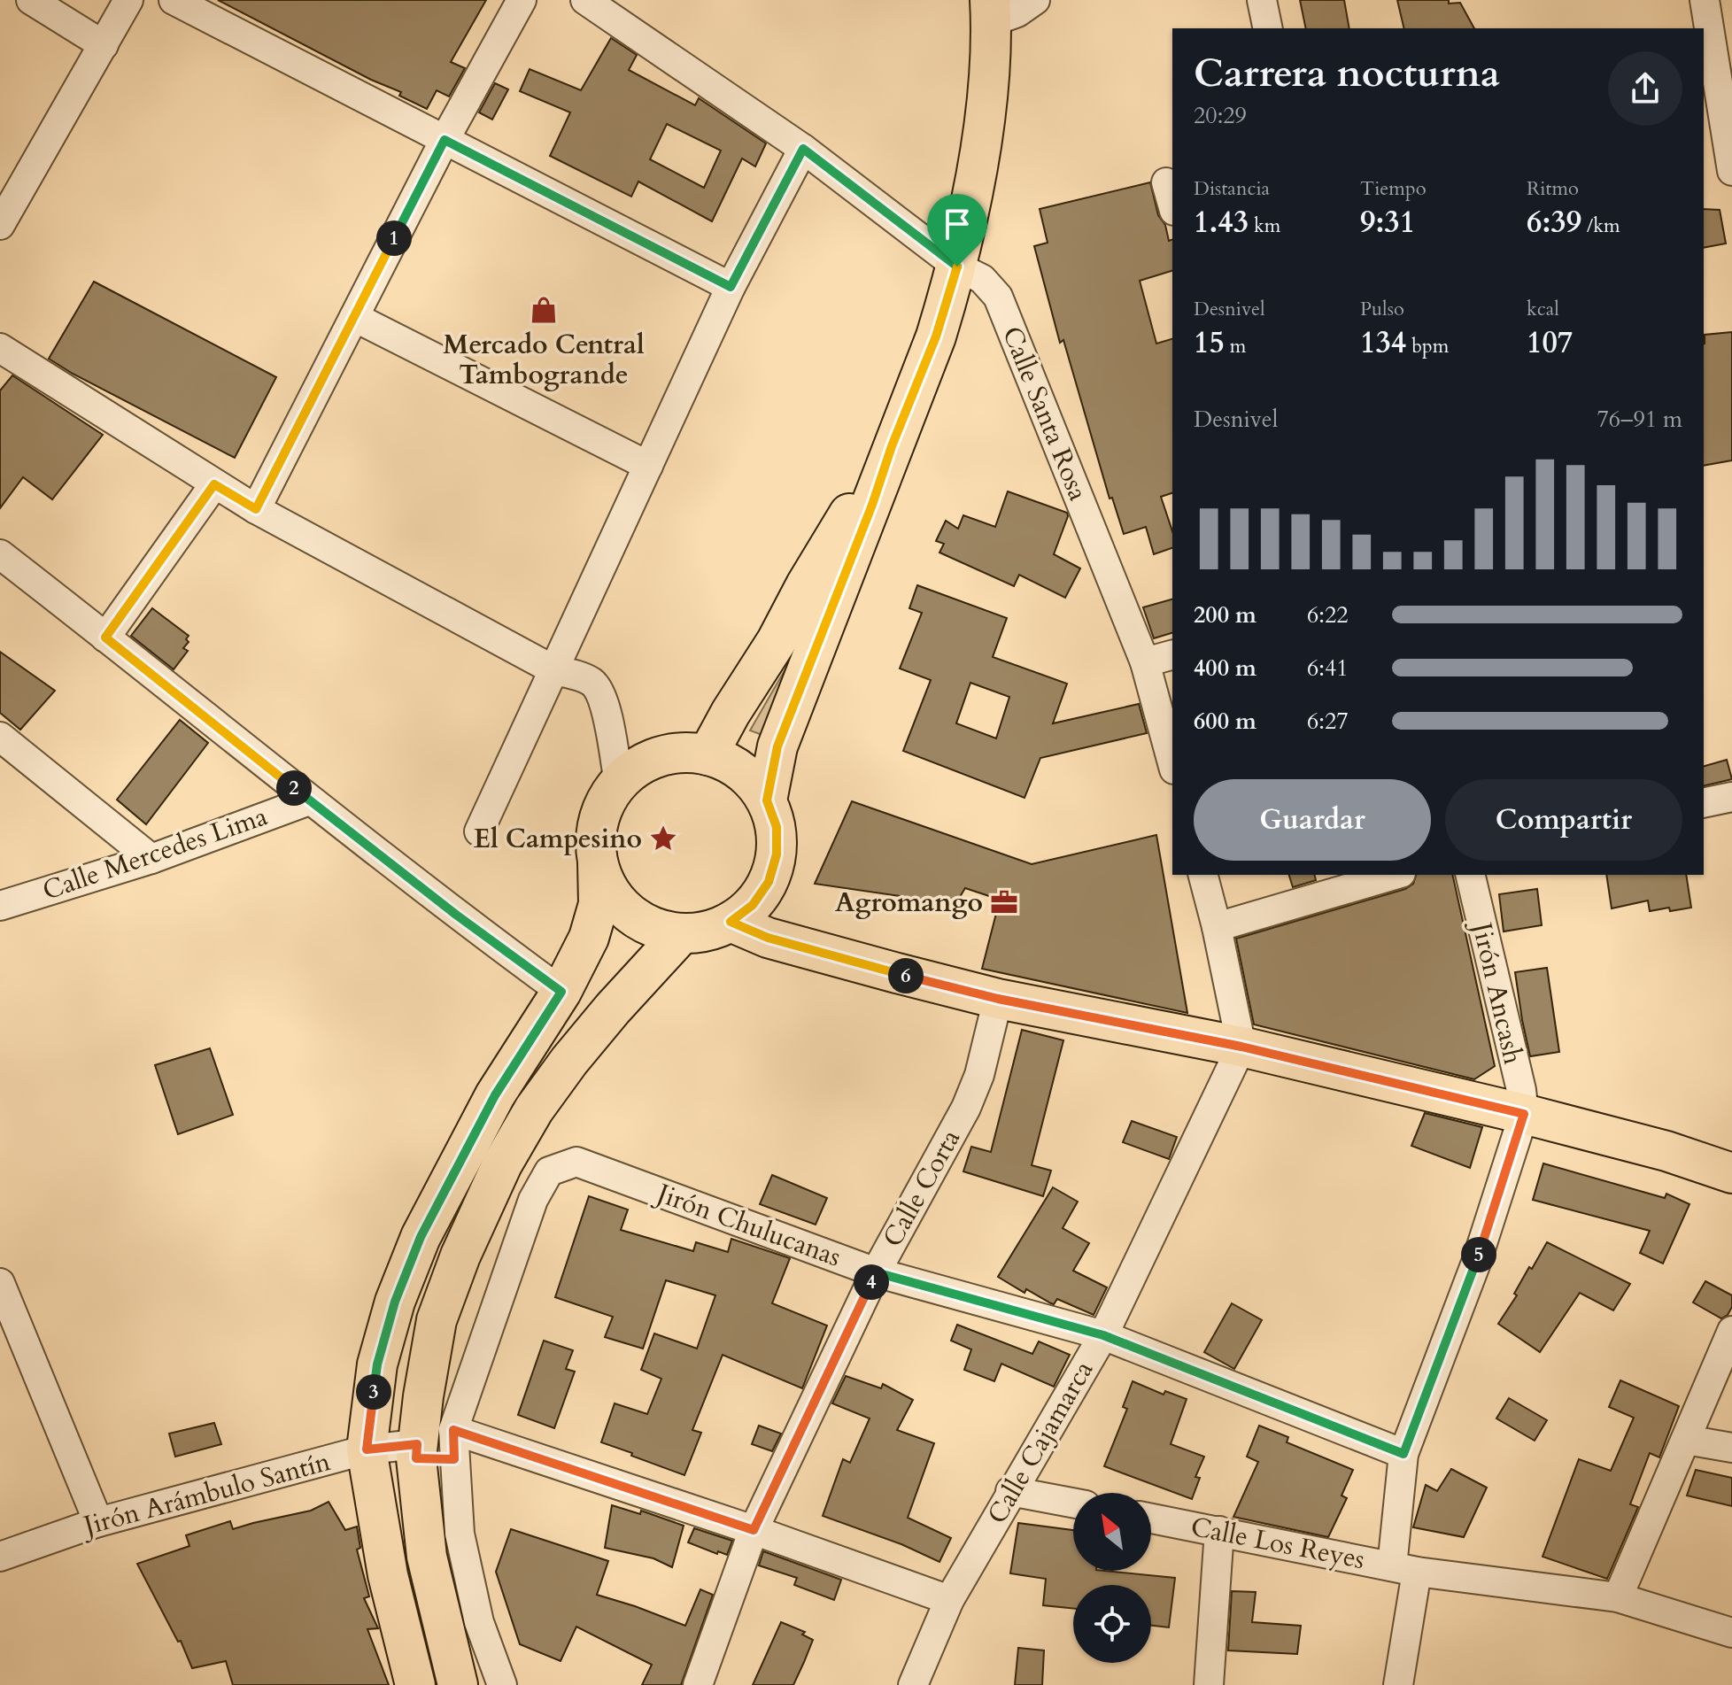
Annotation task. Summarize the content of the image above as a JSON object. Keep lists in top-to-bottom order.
{
  "streets": {
    "street": [
      "Calle Santa Rosa",
      "Calle Mercedes Lima",
      "Jirón Ancash",
      "Calle Corta",
      "Jirón Chulucanas",
      "Calle Cajamarca",
      "Jirón Arámbulo Santín",
      "Calle Los Reyes"
    ]
  },
  "crossings": [
    ["Calle Corta", "Jirón Chulucanas"],
    ["Jirón Chulucanas", "Calle Cajamarca"]
  ],
  "places": {
    "shop": ["Mercado Central Tambogrande"],
    "place": ["El Campesino"],
    "office": ["Agromango"]
  },
  "north": "top left",
  "page": {
    "heading": ["Carrera nocturna", "20:29"],
    "stats": [
      ["Distancia", "1.43 km"],
      ["Tiempo", "9:31"],
      ["Ritmo", "6:39 /km"],
      ["Desnivel", "15 m"],
      ["Pulso", "134 bpm"],
      ["kcal", "107"]
    ],
    "pins": [
      "1",
      "2",
      "6",
      "5",
      "4",
      "3"
    ],
    "chart": ["Desnivel", "76–91 m"],
    "list": [
      {
        "name": "200 m",
        "note": "6:22"
      },
      {
        "name": "400 m",
        "note": "6:41"
      },
      {
        "name": "600 m",
        "note": "6:27"
      }
    ],
    "buttons": ["Guardar", "Compartir"]
  }
}
